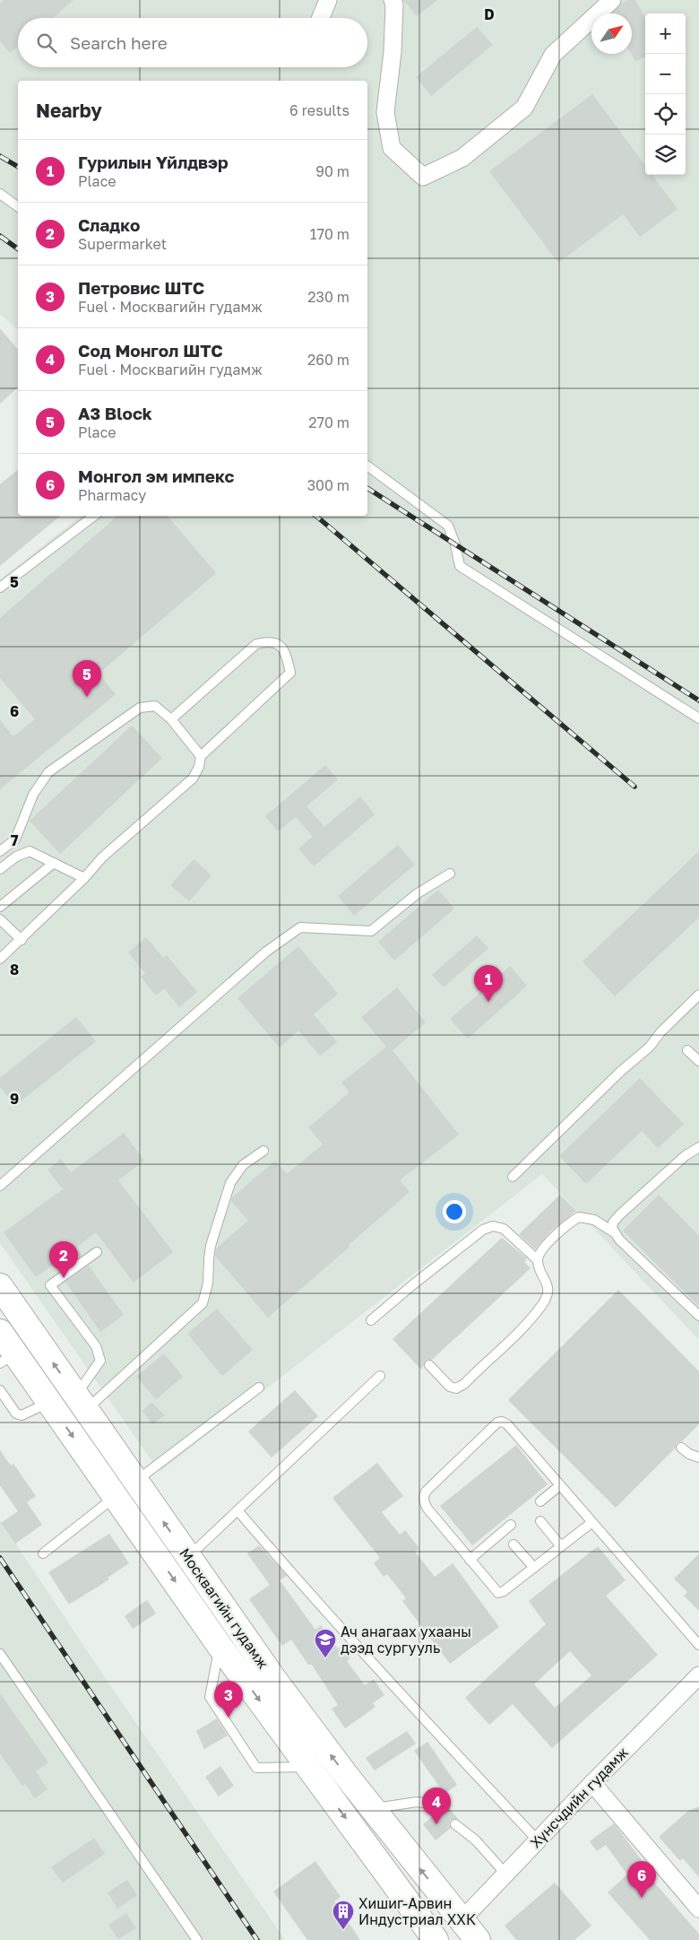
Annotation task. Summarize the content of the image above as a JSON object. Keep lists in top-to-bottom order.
{
  "streets": {
    "highway": ["Москвагийн гудамж"],
    "street": ["Хүнсчдийн гудамж"]
  },
  "crossings": [
    ["Москвагийн гудамж", "Хүнсчдийн гудамж"]
  ],
  "places": {
    "school or university": ["Ач анагаах ухааны дээд сургууль"],
    "building": ["Хишиг-Арвин Индустриал ХХК"]
  },
  "north": "top right",
  "page": {
    "map_buttons": ["+", "−"],
    "search": "Search here",
    "heading": ["Nearby", "6 results"],
    "list": [
      {
        "mark": "1",
        "name": "Гурилын Үйлдвэр",
        "note": "Place",
        "value": "90 m"
      },
      {
        "mark": "2",
        "name": "Сладко",
        "note": "Supermarket",
        "value": "170 m"
      },
      {
        "mark": "3",
        "name": "Петровис ШТС",
        "note": "Fuel · Москвагийн гудамж",
        "value": "230 m"
      },
      {
        "mark": "4",
        "name": "Сод Монгол ШТС",
        "note": "Fuel · Москвагийн гудамж",
        "value": "260 m"
      },
      {
        "mark": "5",
        "name": "A3 Block",
        "note": "Place",
        "value": "270 m"
      },
      {
        "mark": "6",
        "name": "Монгол эм импекс",
        "note": "Pharmacy",
        "value": "300 m"
      }
    ],
    "pins": [
      "5",
      "1",
      "2",
      "3",
      "4",
      "6"
    ]
  },
  "grid": {
    "columns": ["D"],
    "rows": [
      "5",
      "6",
      "7",
      "8",
      "9"
    ]
  }
}
